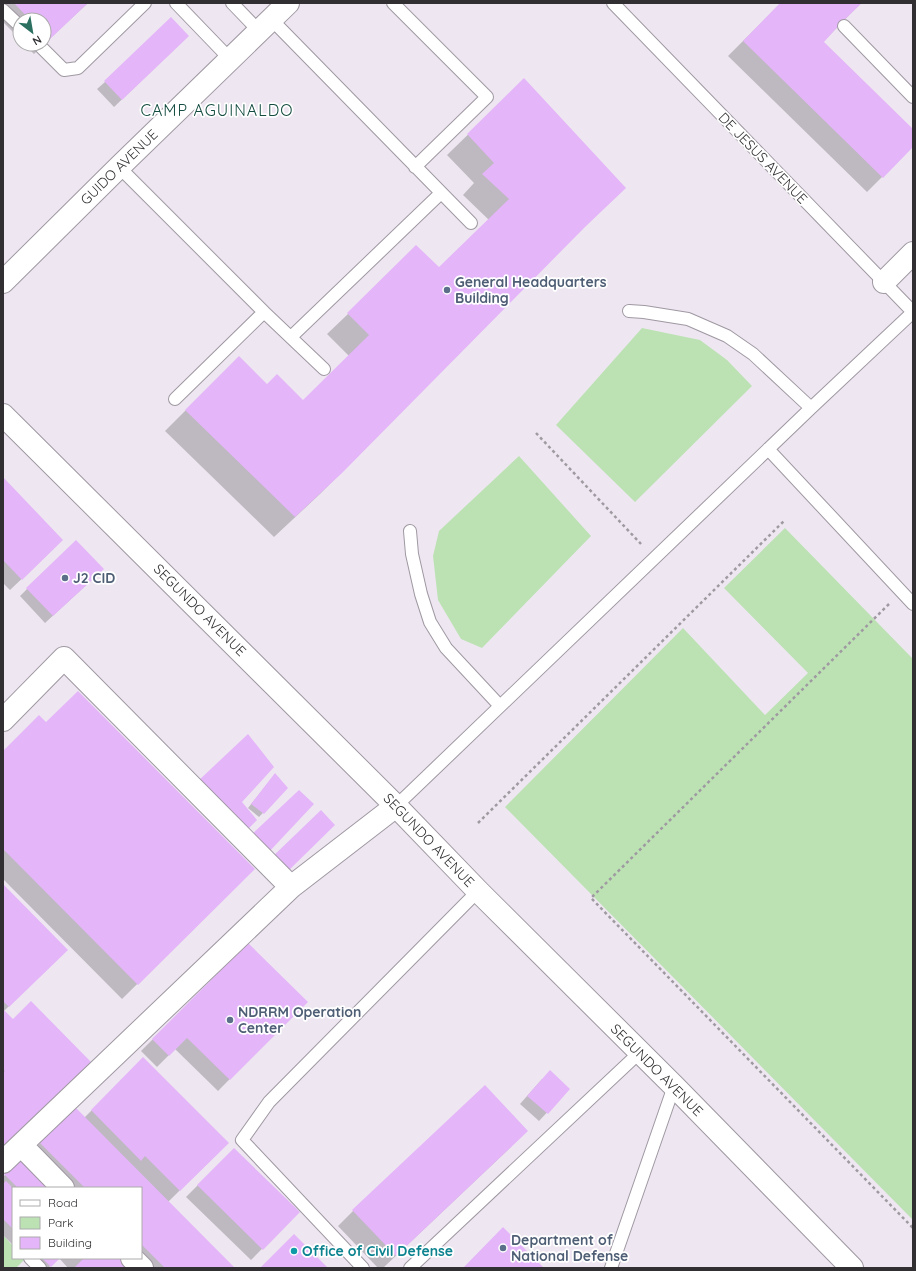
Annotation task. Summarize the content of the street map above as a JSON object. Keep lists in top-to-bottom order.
{
  "streets": {
    "street": ["GUIDO AVENUE", "SEGUNDO AVENUE"],
    "lane": ["DE JESUS AVENUE"]
  },
  "districts": ["CAMP AGUINALDO"],
  "places": [
    "General Headquarters Building",
    "J2 CID",
    "NDRRM Operation Center",
    "Department of National Defense",
    "Office of Civil Defense"
  ],
  "legend": ["Road", "Park", "Building"],
  "north": "bottom right"
}
